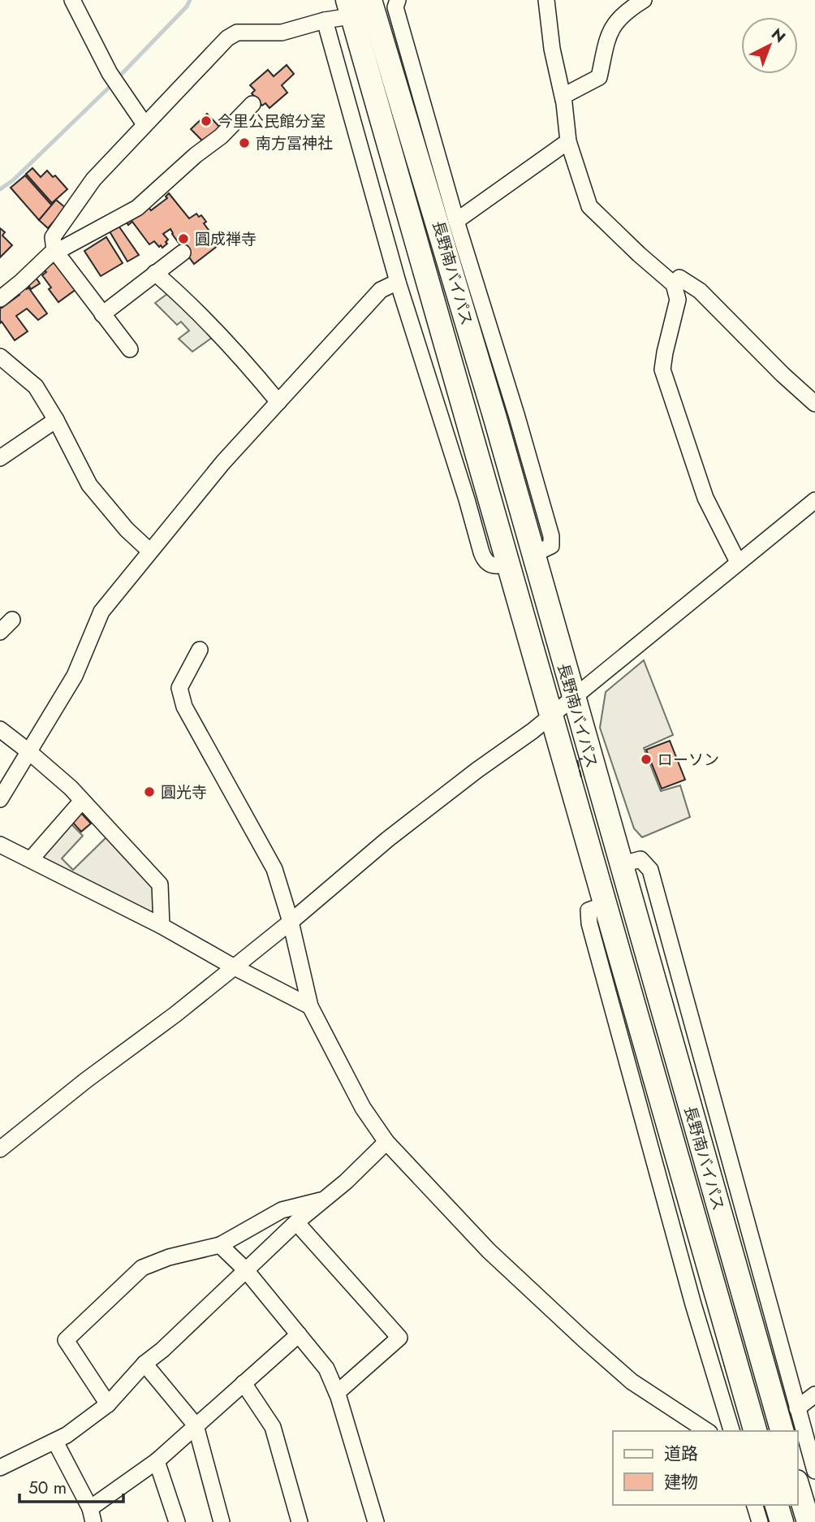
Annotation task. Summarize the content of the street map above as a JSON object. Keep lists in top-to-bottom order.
{
  "streets": {
    "highway": ["長野南バイパス"]
  },
  "places": [
    "今里公民館分室",
    "南方冨神社",
    "圓成禅寺",
    "ローソン",
    "圓光寺"
  ],
  "legend": ["道路", "建物"],
  "scale_bar": "50 m",
  "north": "top right"
}
